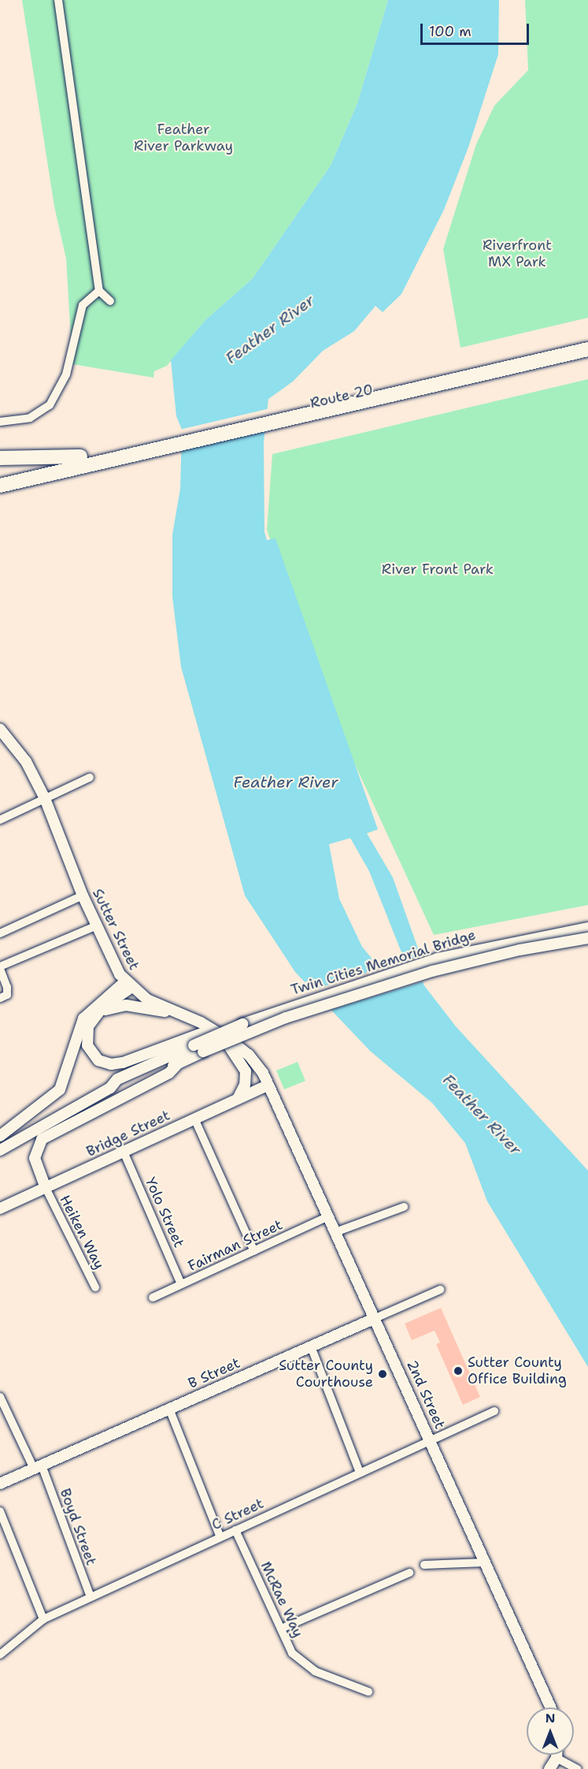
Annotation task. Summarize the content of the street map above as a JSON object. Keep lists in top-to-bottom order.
{
  "streets": {
    "highway": ["Route 20"],
    "main road": [
      "Sutter Street",
      "Twin Cities Memorial Bridge",
      "Bridge Street",
      "B Street",
      "2nd Street"
    ],
    "street": [
      "Yolo Street",
      "Heiken Way",
      "Fairman Street",
      "C Street",
      "Boyd Street",
      "McRae Way"
    ]
  },
  "crossings": [
    ["Sutter Street", "Bridge Street"],
    ["Sutter Street", "2nd Street"],
    ["Bridge Street", "Yolo Street"],
    ["Bridge Street", "Heiken Way"],
    ["Bridge Street", "2nd Street"],
    ["Yolo Street", "Fairman Street"],
    ["Fairman Street", "2nd Street"],
    ["B Street", "2nd Street"],
    ["B Street", "Boyd Street"],
    ["2nd Street", "C Street"],
    ["C Street", "Boyd Street"],
    ["C Street", "McRae Way"]
  ],
  "water": ["Feather River"],
  "parks": ["Feather River Parkway", "Riverfront MX Park", "River Front Park"],
  "places": ["Sutter County Office Building", "Sutter County Courthouse"],
  "scale_bar": "100 m",
  "north": "top"
}
